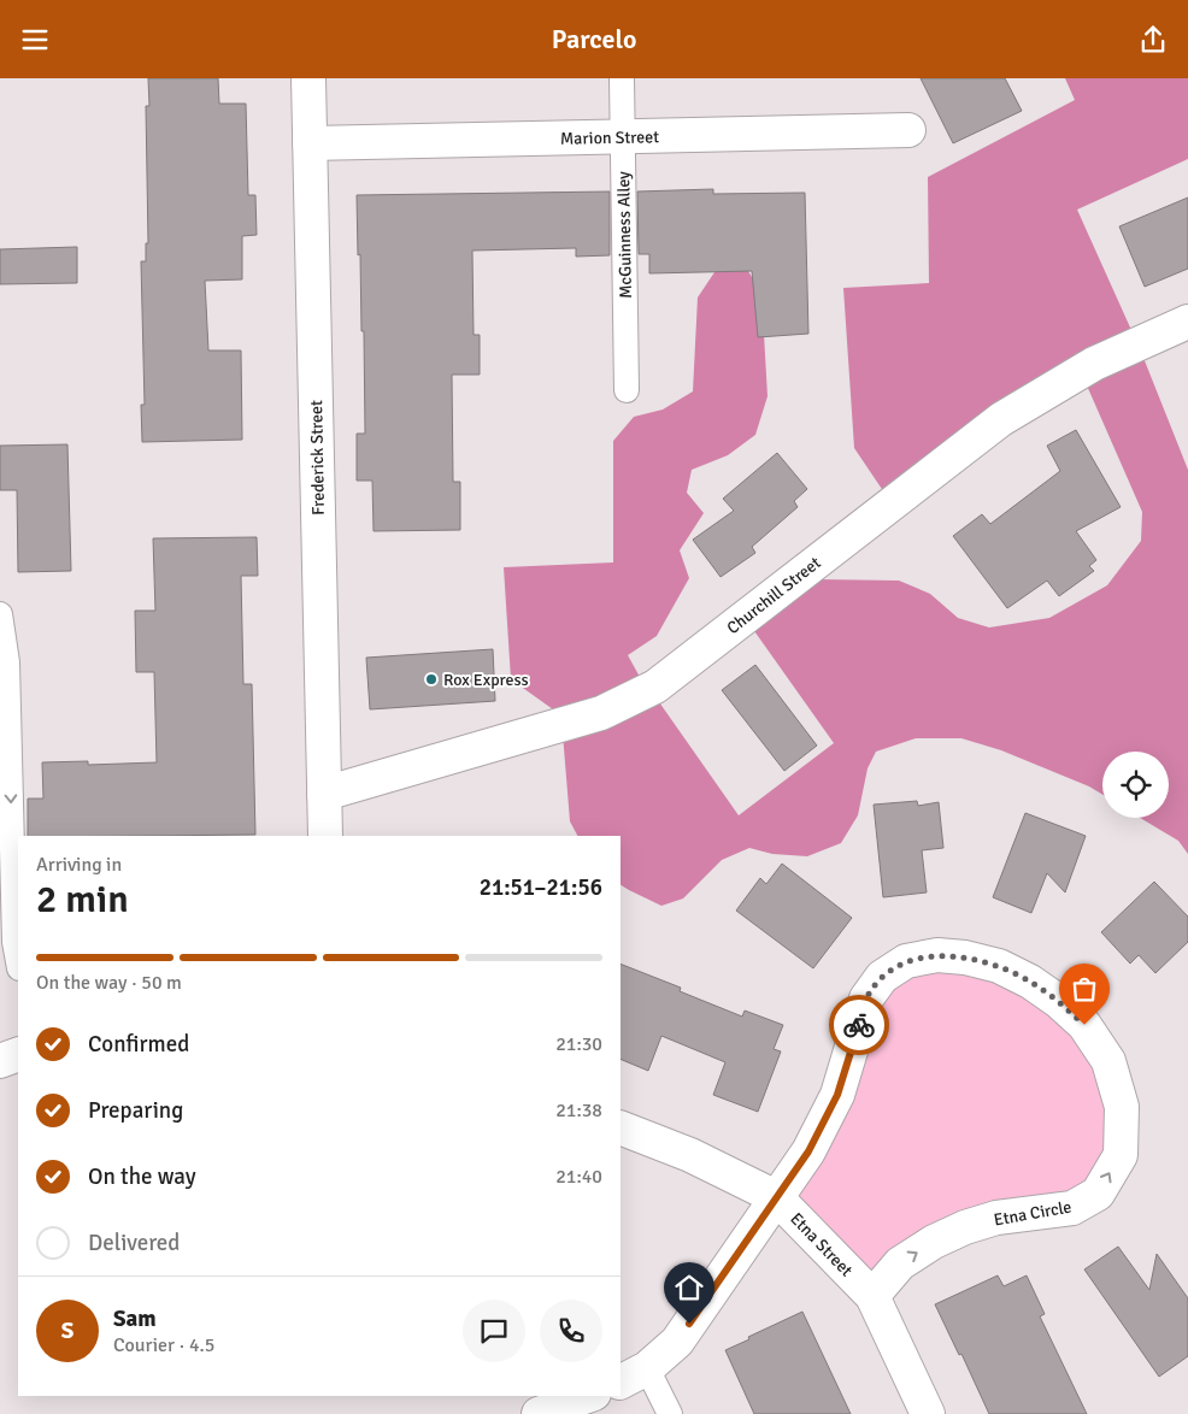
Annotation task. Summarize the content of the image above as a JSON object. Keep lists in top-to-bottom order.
{
  "streets": {
    "street": [
      "Marion Street",
      "Frederick Street",
      "Churchill Street",
      "Etna Circle",
      "Etna Street"
    ],
    "lane": ["McGuinness Alley"]
  },
  "crossings": [
    ["Marion Street", "McGuinness Alley"],
    ["Marion Street", "Frederick Street"],
    ["Frederick Street", "Churchill Street"],
    ["Etna Circle", "Etna Street"]
  ],
  "places": ["Rox Express"],
  "page": {
    "header": "Parcelo",
    "heading": ["2 min", "Arriving in", "21:51–21:56"],
    "panel": ["Sam", "Courier · 4.5"],
    "bar": "On the way · 50 m",
    "list": [
      ["Confirmed", "21:30"],
      ["Preparing", "21:38"],
      ["On the way", "21:40"],
      "Delivered"
    ],
    "round": "S"
  }
}
